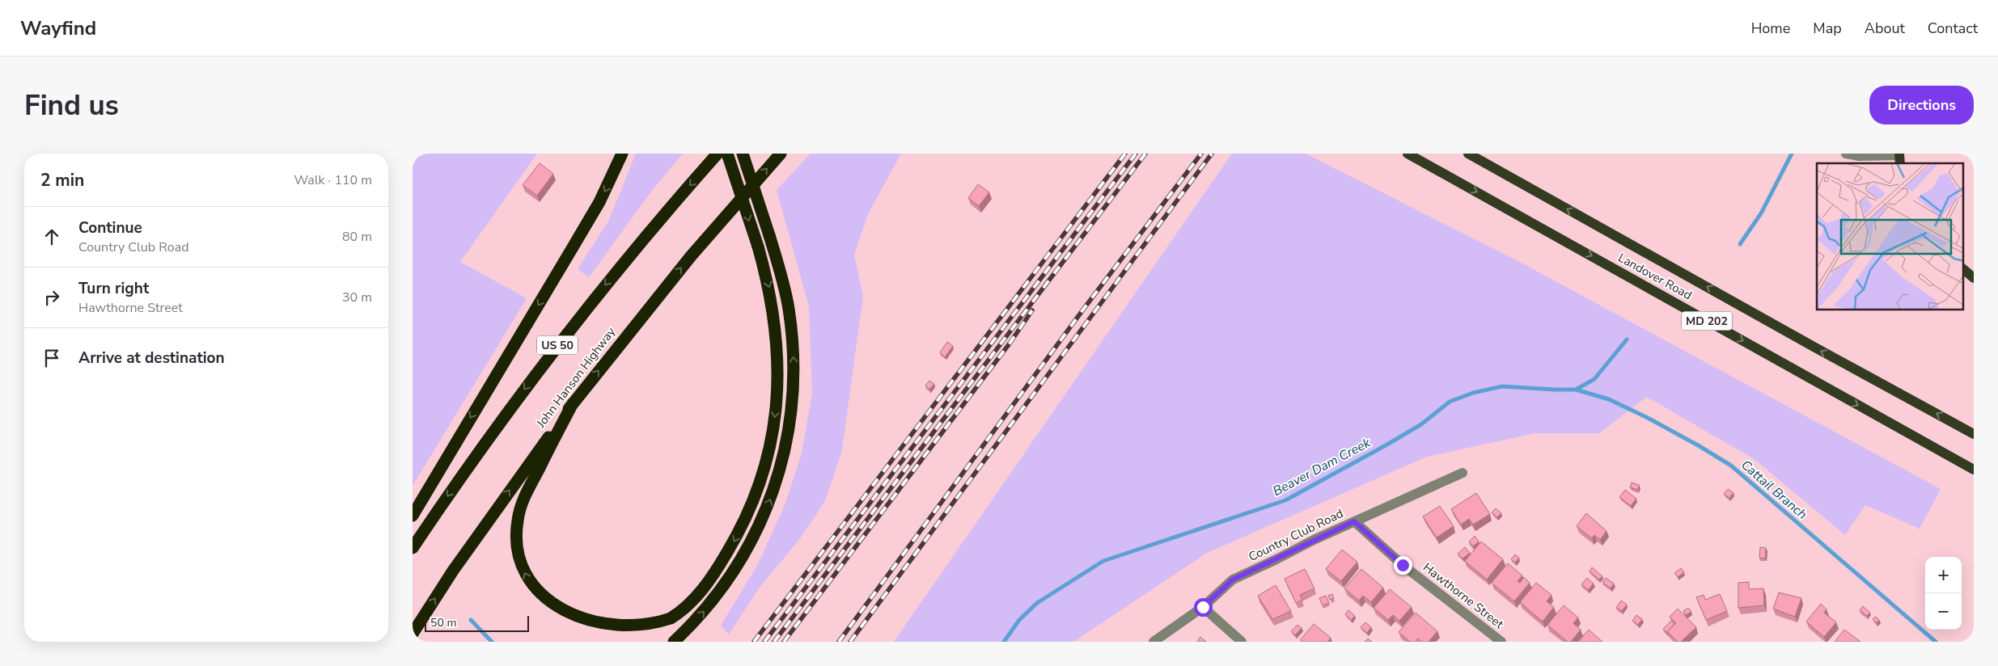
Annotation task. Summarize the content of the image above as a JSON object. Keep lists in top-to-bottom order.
{
  "streets": {
    "highway": ["US 50", "John Hanson Highway"],
    "main road": ["Landover Road", "MD 202"],
    "street": ["Country Club Road", "Hawthorne Street"]
  },
  "crossings": [
    ["Country Club Road", "Hawthorne Street"]
  ],
  "water": ["Beaver Dam Creek", "Cattail Branch"],
  "scale_bar": "50 m",
  "page": {
    "header": "Wayfind",
    "nav": [
      "Home",
      "Map",
      "About",
      "Contact"
    ],
    "buttons": "Directions",
    "title": "Find us",
    "heading": ["2 min", "Walk · 110 m"],
    "list": [
      ["Continue", "Country Club Road", "80 m"],
      ["Turn right", "Hawthorne Street", "30 m"],
      "Arrive at destination"
    ],
    "map_buttons": ["+", "−"],
    "scale": "50 m"
  }
}
